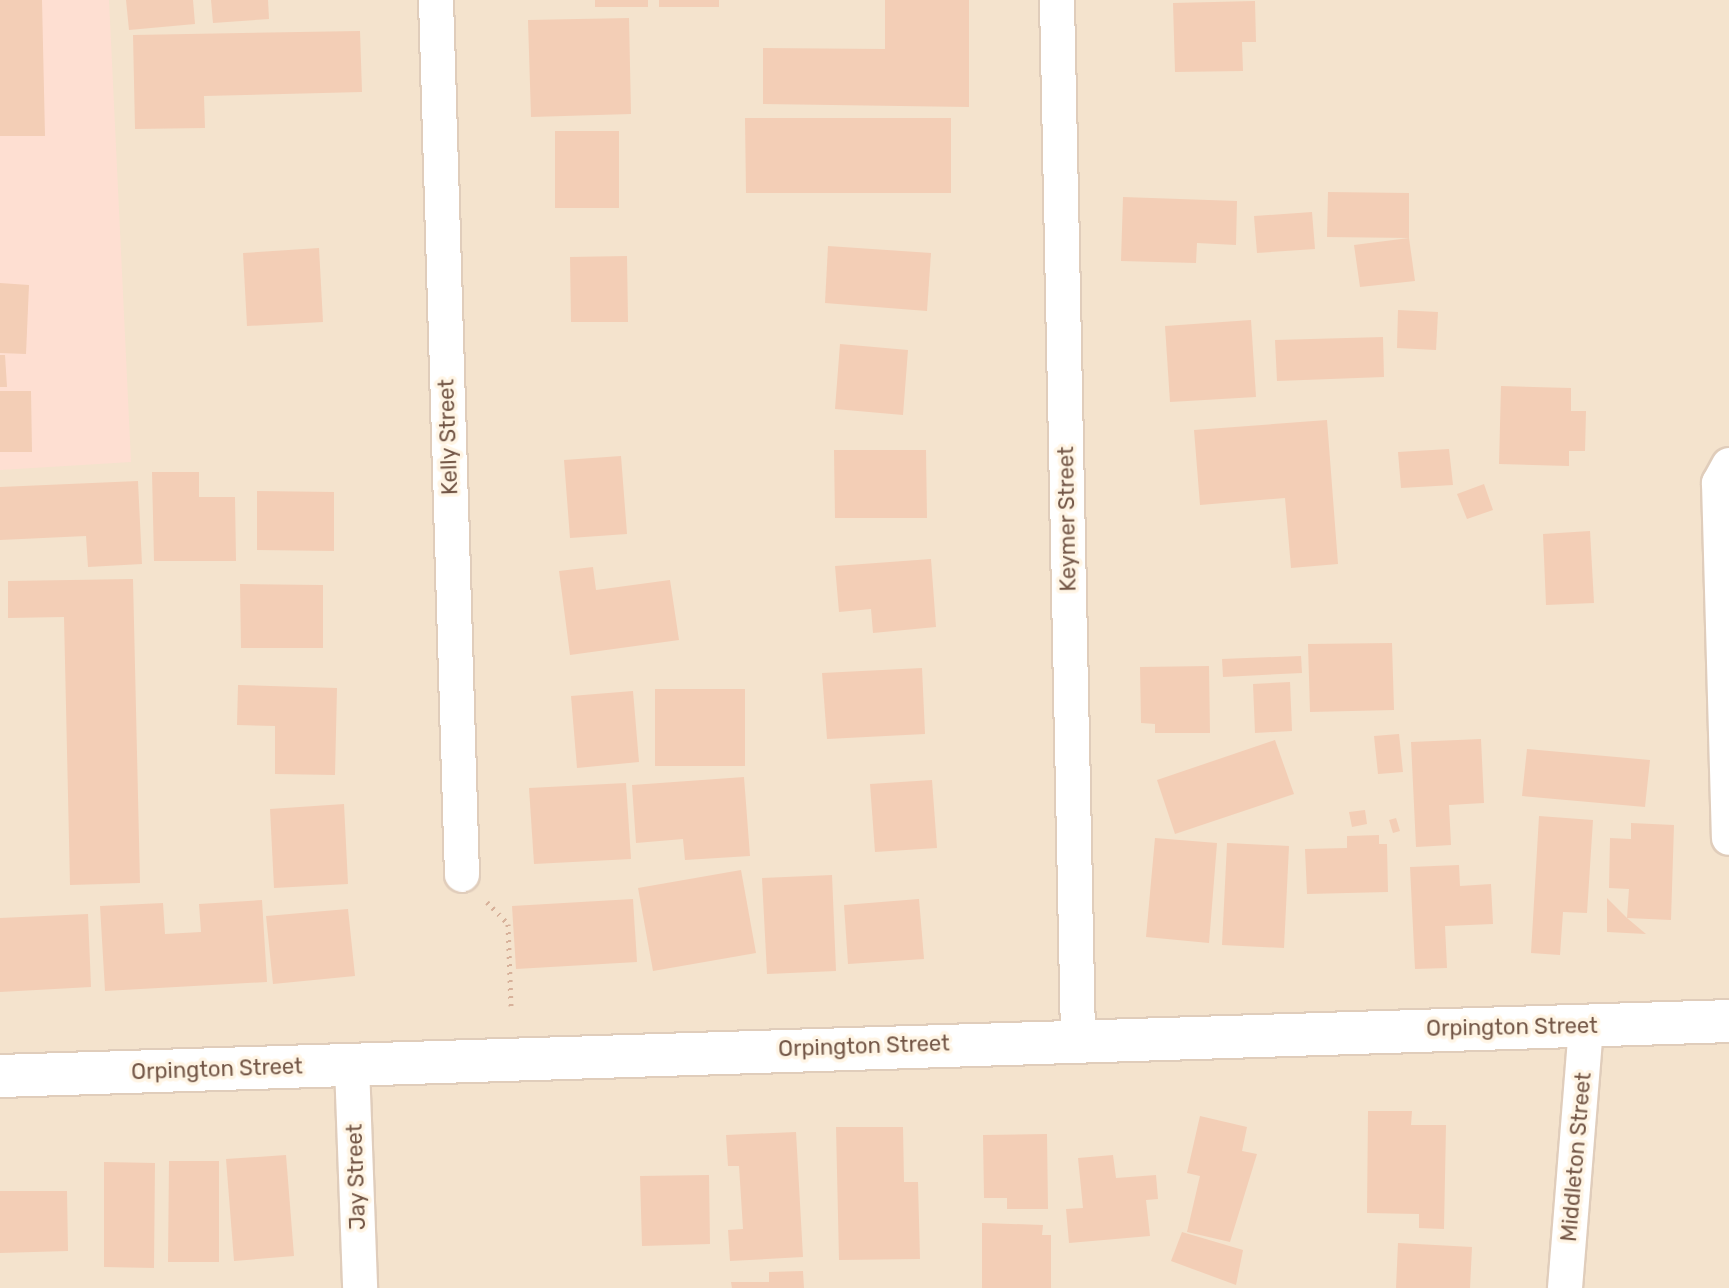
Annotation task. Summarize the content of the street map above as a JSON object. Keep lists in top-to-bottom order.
{
  "streets": {
    "street": [
      "Kelly Street",
      "Keymer Street",
      "Orpington Street",
      "Middleton Street",
      "Jay Street"
    ]
  },
  "crossings": [
    ["Keymer Street", "Orpington Street"],
    ["Orpington Street", "Middleton Street"],
    ["Orpington Street", "Jay Street"]
  ]
}
